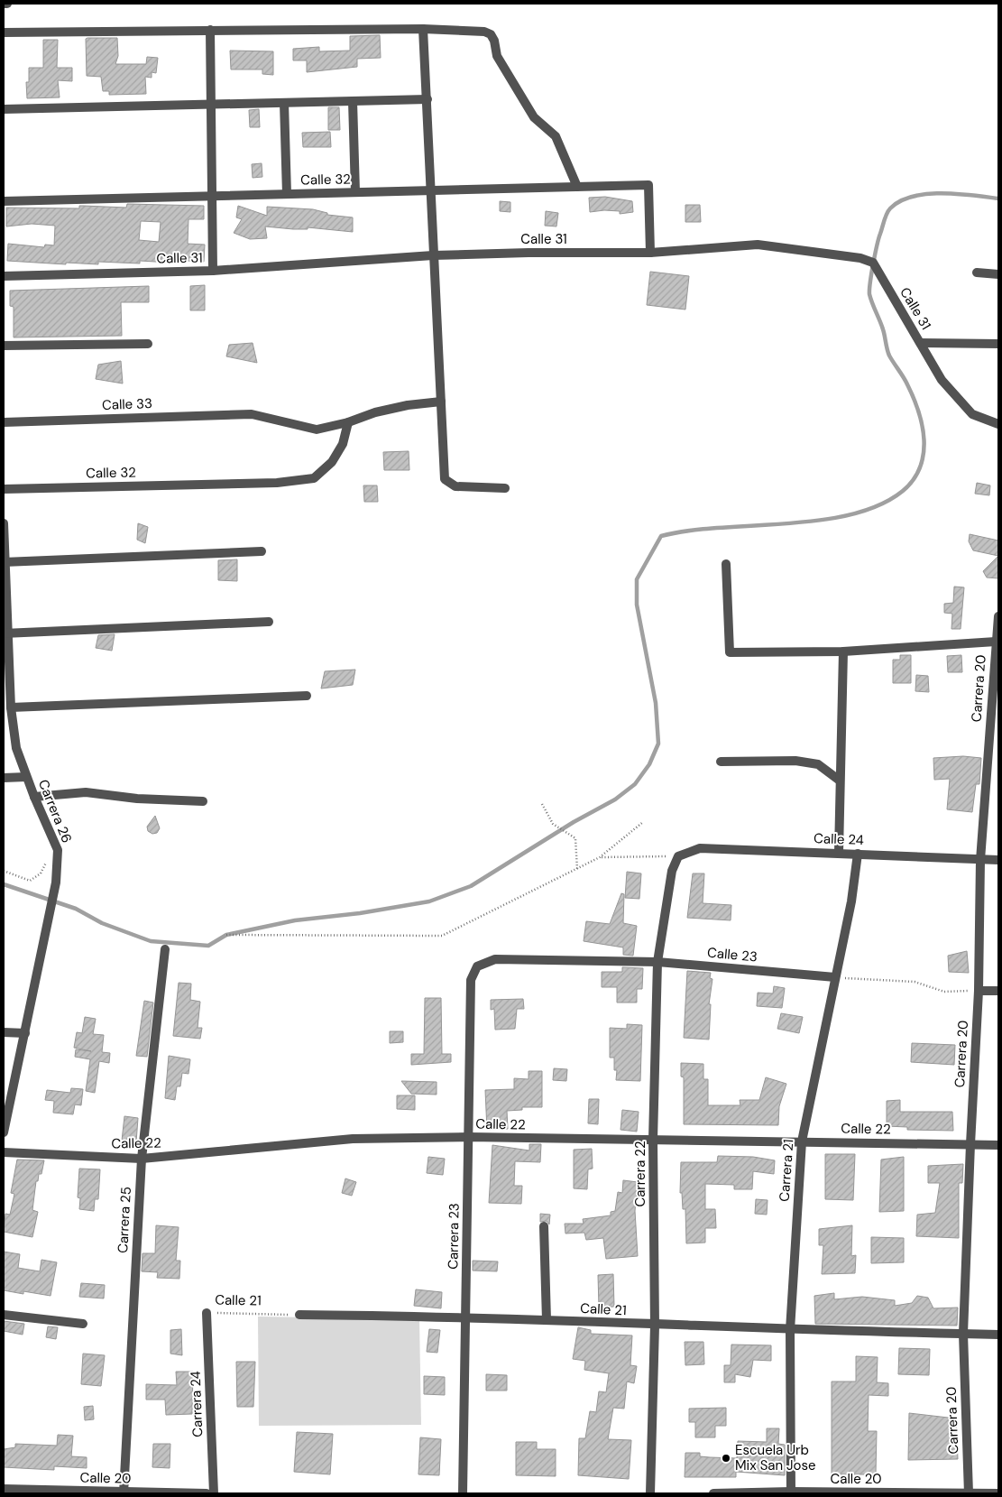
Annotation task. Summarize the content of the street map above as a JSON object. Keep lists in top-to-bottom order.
{
  "streets": {
    "street": [
      "Calle 32",
      "Calle 31",
      "Calle 33",
      "Carrera 20",
      "Carrera 26",
      "Calle 24",
      "Calle 23",
      "Calle 22",
      "Carrera 21",
      "Carrera 22",
      "Carrera 25",
      "Carrera 23",
      "Calle 21",
      "Carrera 24",
      "Calle 20"
    ]
  },
  "crossings": [
    ["Calle 32", "Calle 31"],
    ["Calle 32", "Calle 33"],
    ["Carrera 20", "Calle 24"],
    ["Carrera 20", "Calle 22"],
    ["Carrera 20", "Calle 21"],
    ["Carrera 20", "Calle 20"],
    ["Calle 24", "Carrera 21"],
    ["Calle 24", "Carrera 22"],
    ["Calle 23", "Carrera 21"],
    ["Calle 23", "Carrera 22"],
    ["Calle 23", "Carrera 23"],
    ["Calle 22", "Carrera 21"],
    ["Calle 22", "Carrera 22"],
    ["Calle 22", "Carrera 25"],
    ["Calle 22", "Carrera 23"],
    ["Carrera 21", "Calle 21"],
    ["Carrera 21", "Calle 20"],
    ["Carrera 22", "Calle 21"],
    ["Carrera 25", "Calle 20"],
    ["Carrera 23", "Calle 21"],
    ["Calle 21", "Carrera 24"]
  ],
  "places": ["Escuela Urb Mix San Jose"]
}
